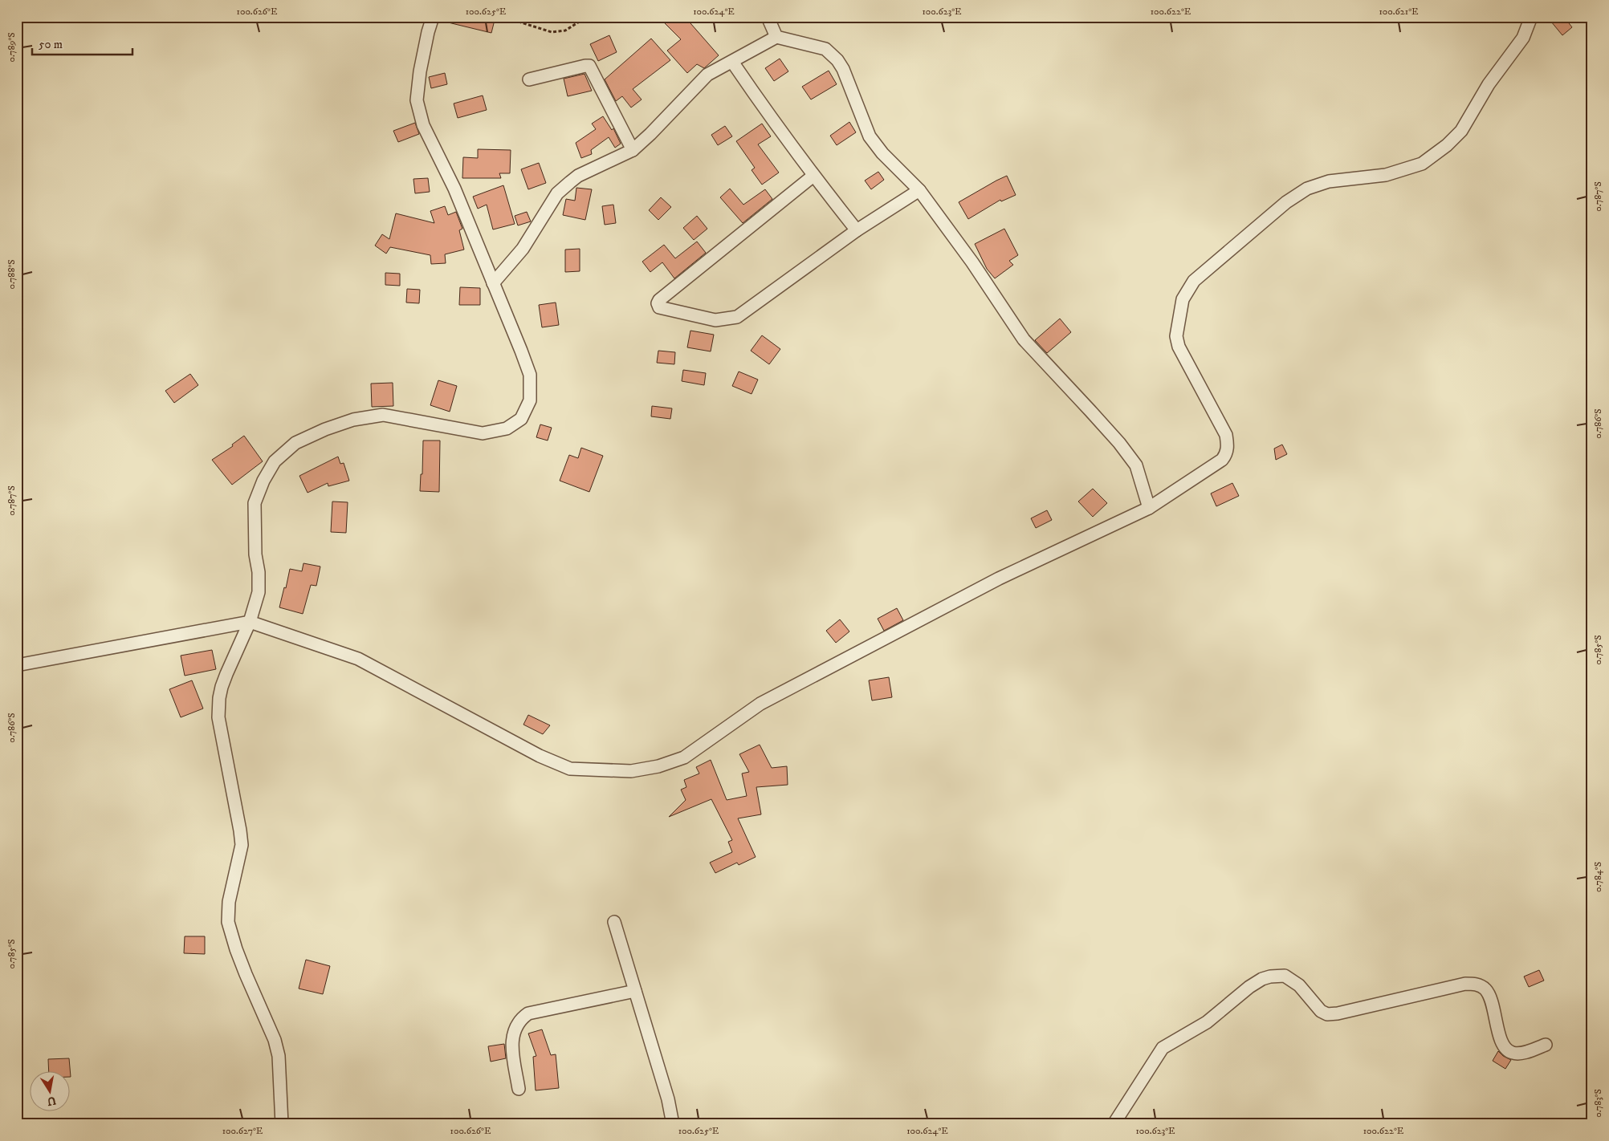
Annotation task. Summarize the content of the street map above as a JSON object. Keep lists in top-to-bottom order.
{
  "scale_bar": "50 m",
  "north": "bottom",
  "coordinates": [
    "100.626°E",
    "100.625°E",
    "100.624°E",
    "100.623°E",
    "100.622°E",
    "100.621°E",
    "0.789°S",
    "0.787°S",
    "0.788°S",
    "0.786°S",
    "0.785°S",
    "0.784°S",
    "0.783°S",
    "100.627°E"
  ]
}
